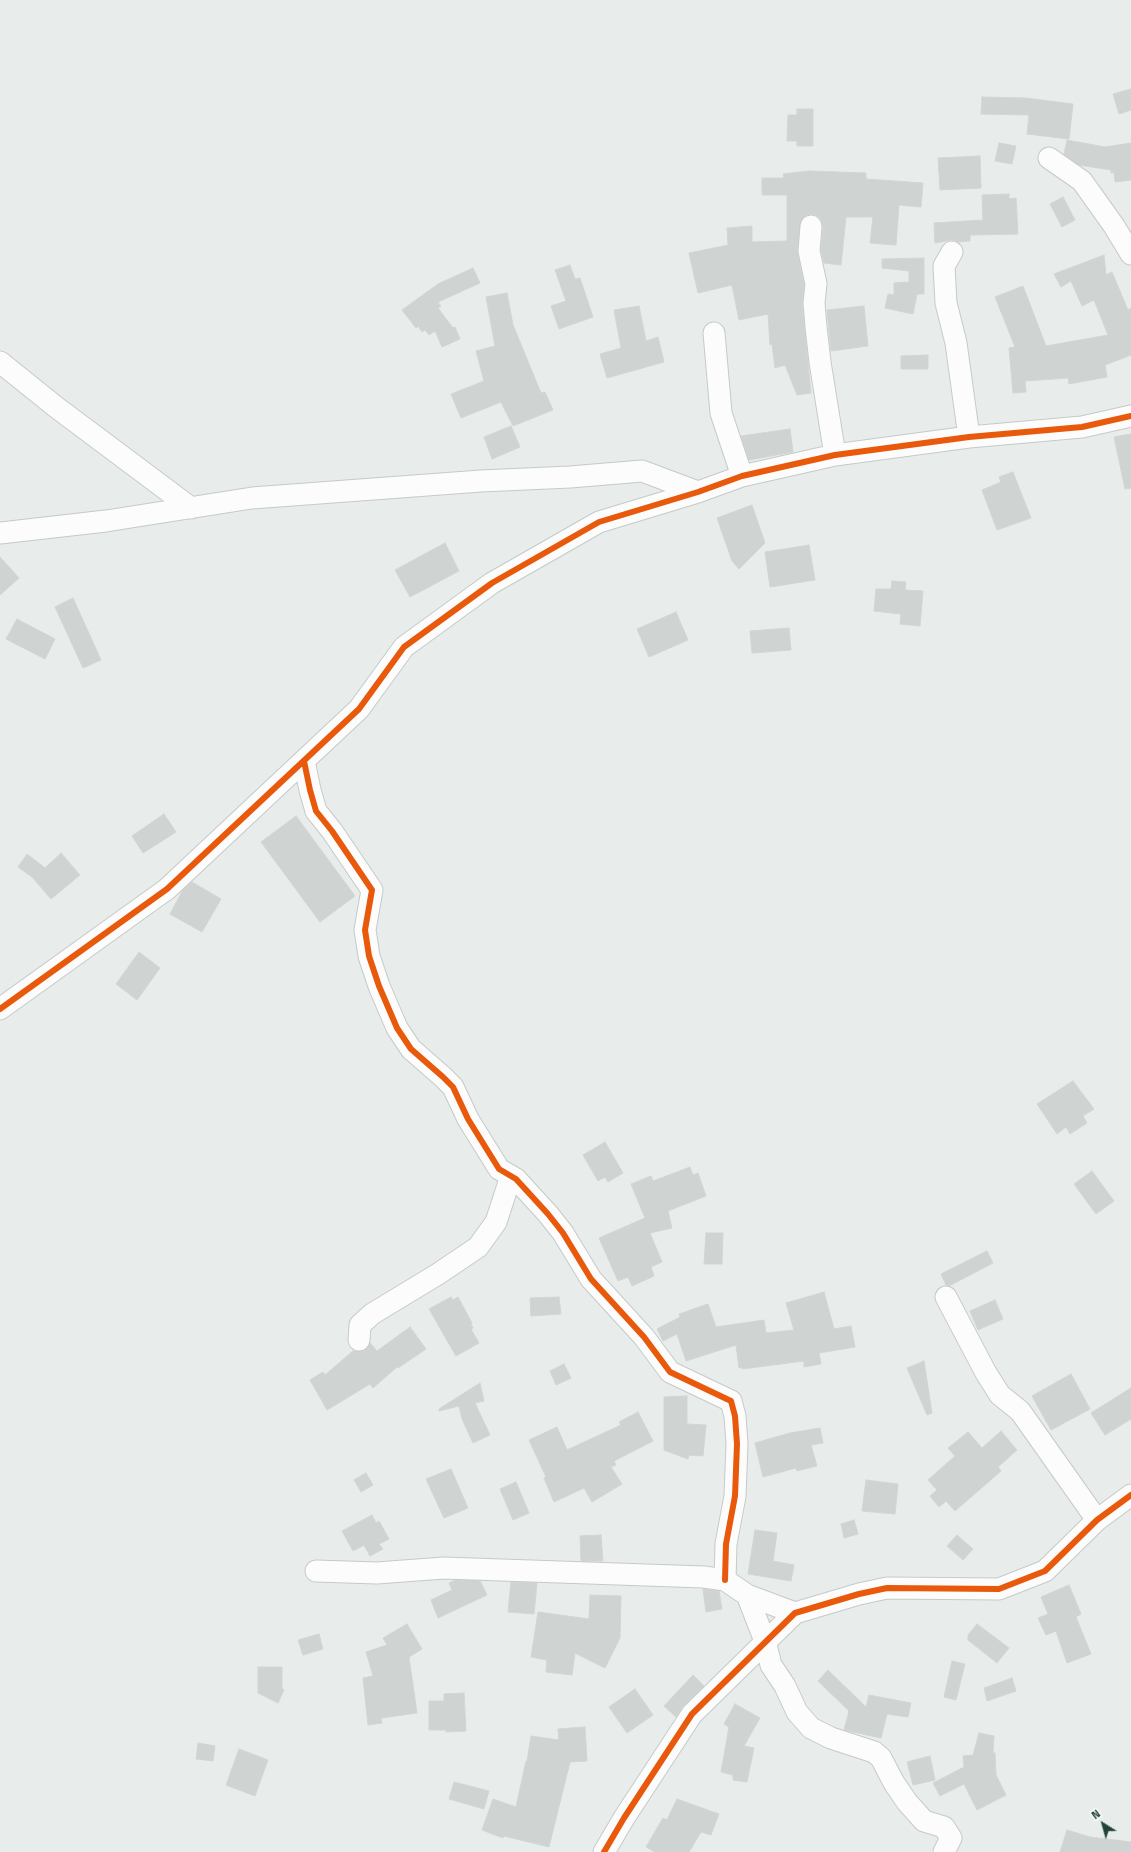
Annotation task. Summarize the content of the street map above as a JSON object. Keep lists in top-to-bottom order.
{
  "north": "top left"
}
